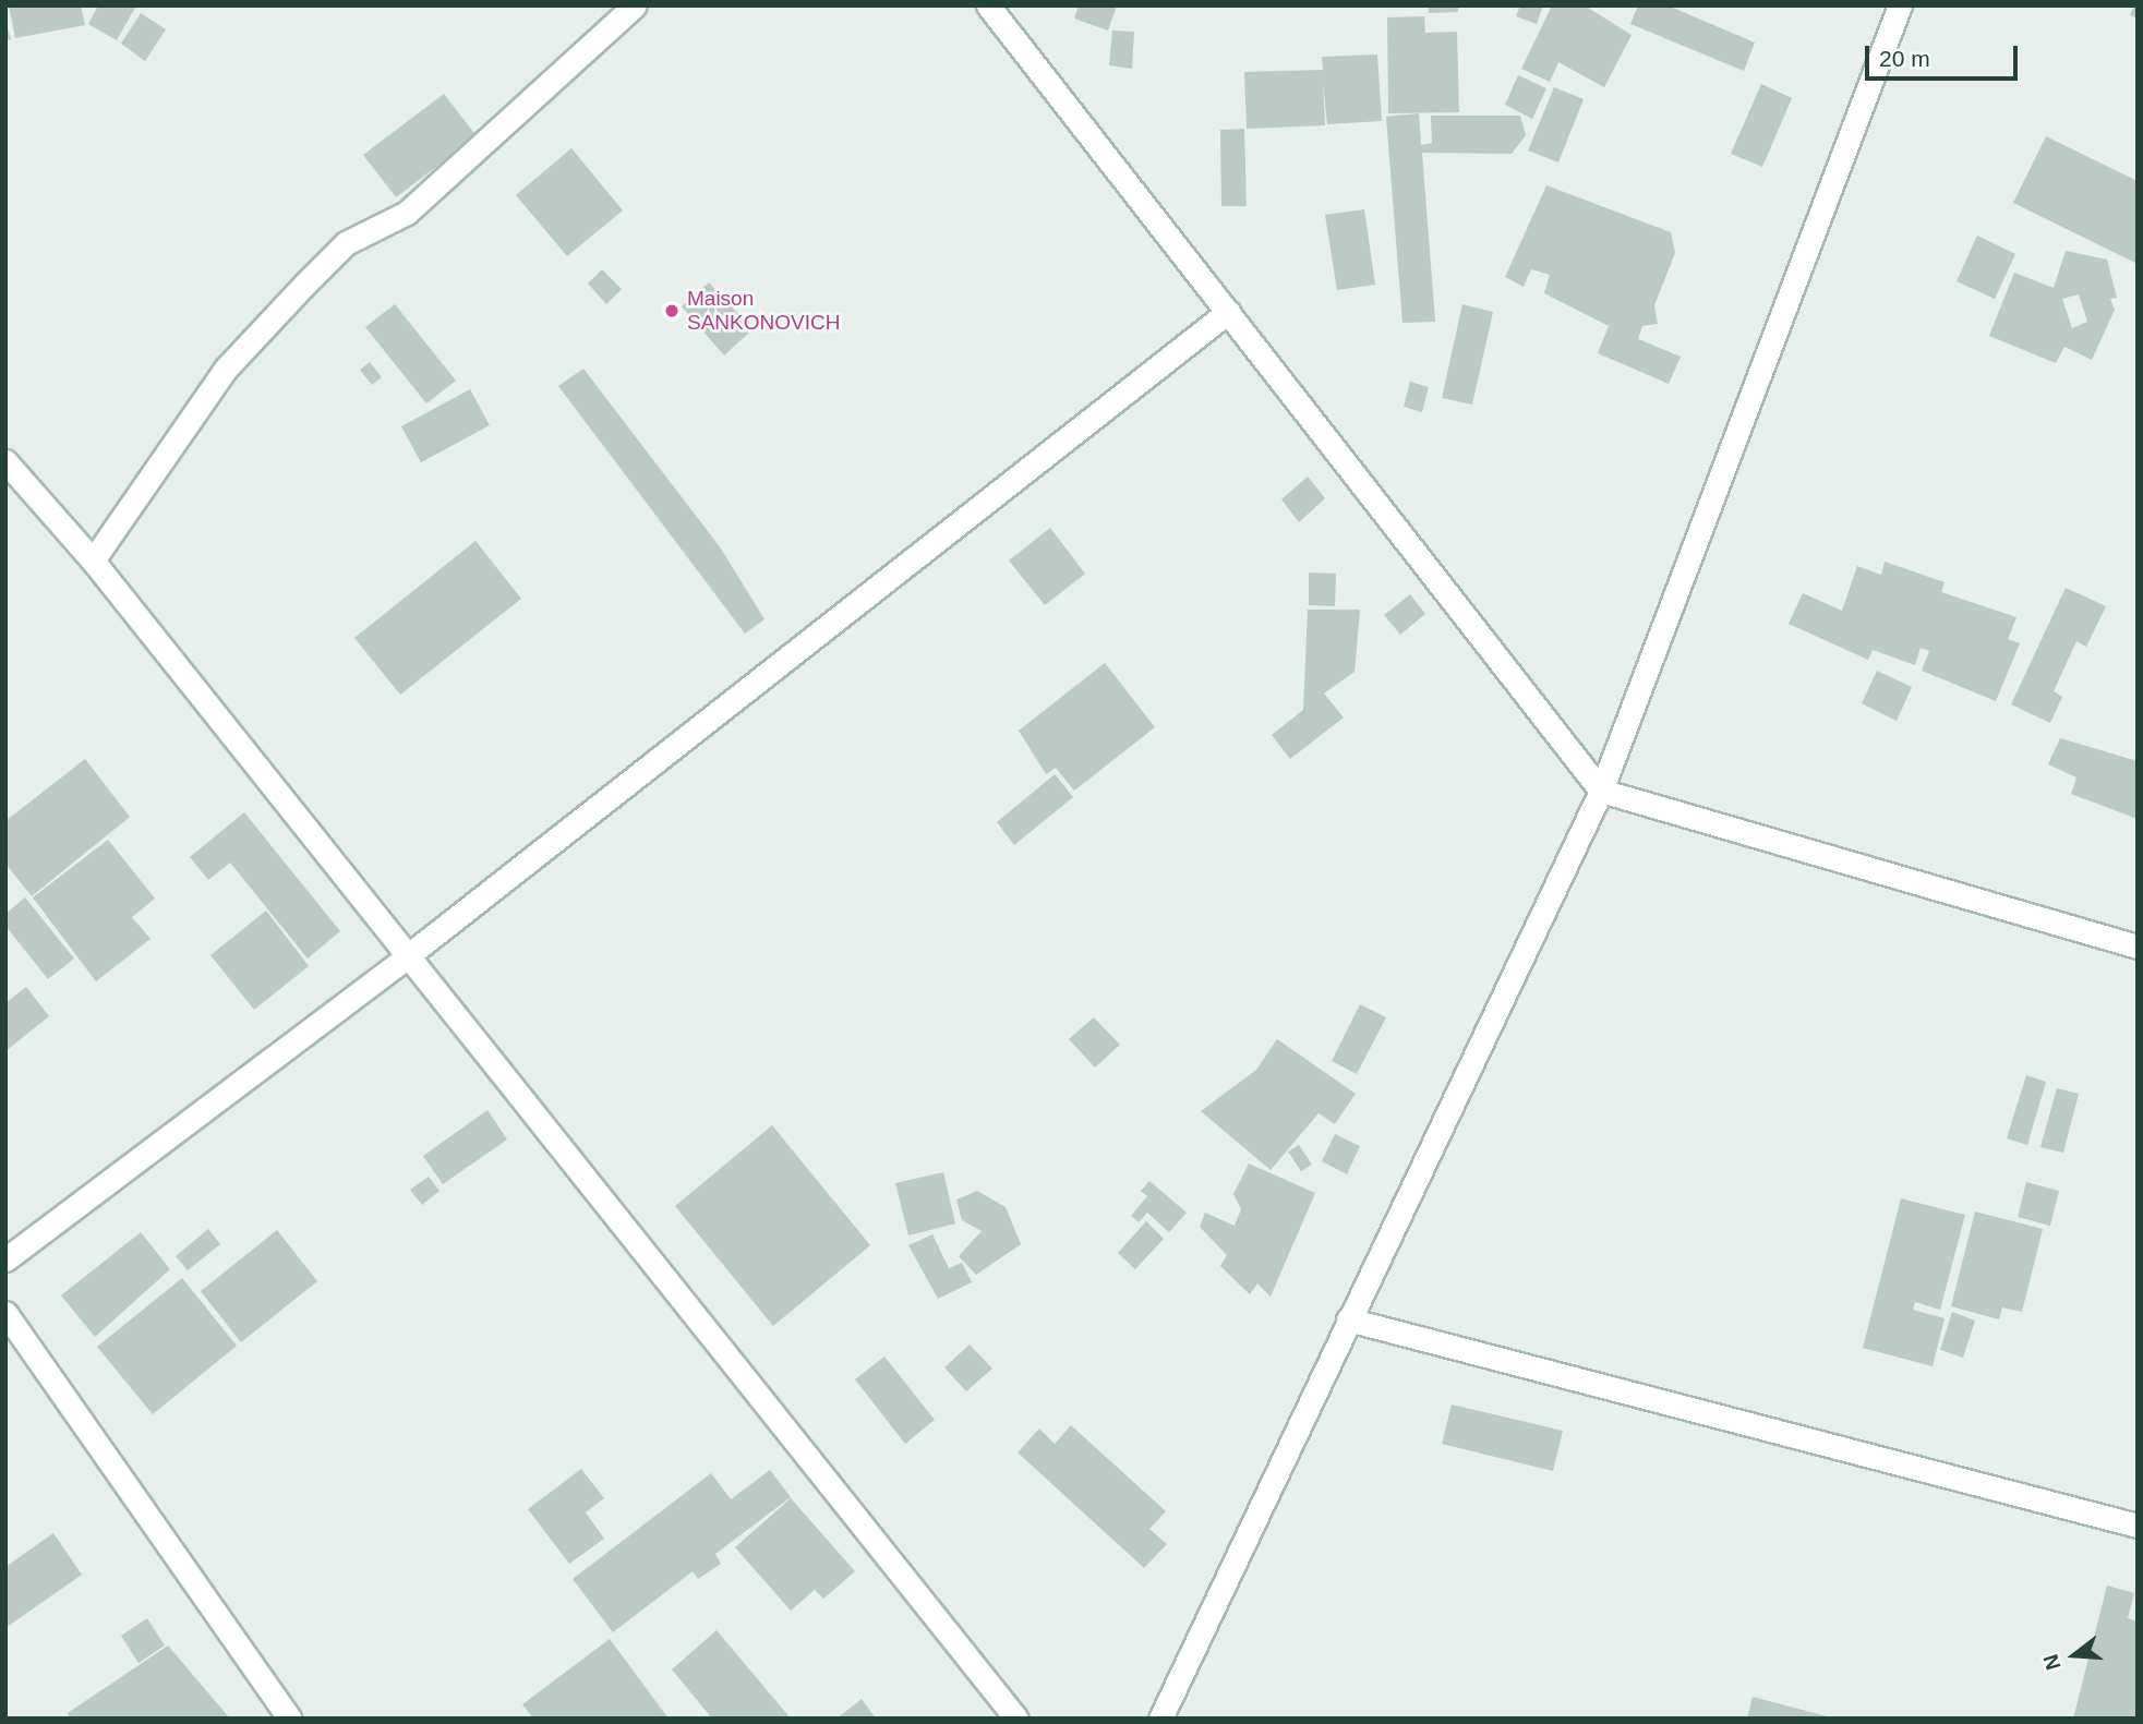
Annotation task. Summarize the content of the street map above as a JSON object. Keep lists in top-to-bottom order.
{
  "places": ["Maison SANKONOVICH"],
  "scale_bar": "20 m",
  "north": "left"
}
